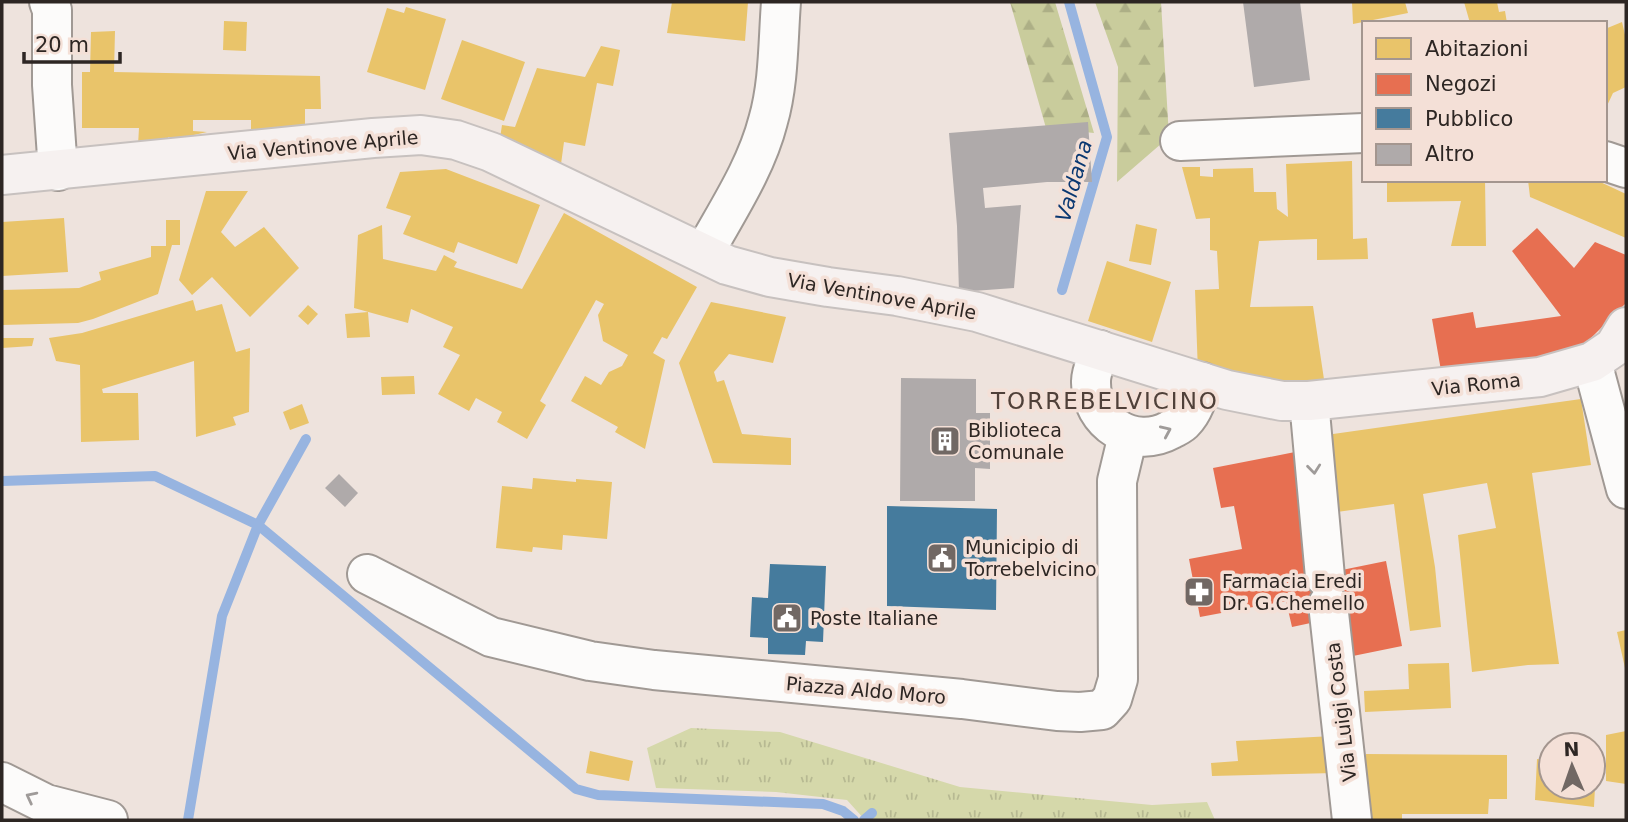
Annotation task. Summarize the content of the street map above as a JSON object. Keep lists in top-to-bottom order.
{
  "streets": {
    "main road": ["Via Ventinove Aprile", "Via Roma"],
    "street": ["Piazza Aldo Moro", "Via Luigi Costa"]
  },
  "crossings": [
    ["Via Ventinove Aprile", "Via Roma"],
    ["Via Roma", "Via Luigi Costa"]
  ],
  "one_way": ["Via Luigi Costa"],
  "districts": ["TORREBELVICINO"],
  "water": ["Valdana"],
  "places": {
    "building": ["Biblioteca Comunale"],
    "public building": ["Municipio di Torrebelvicino", "Poste Italiane"],
    "pharmacy": ["Farmacia Eredi Dr. G.Chemello"]
  },
  "legend": [
    "Abitazioni",
    "Negozi",
    "Pubblico",
    "Altro"
  ],
  "scale_bar": "20 m",
  "north": "top"
}
